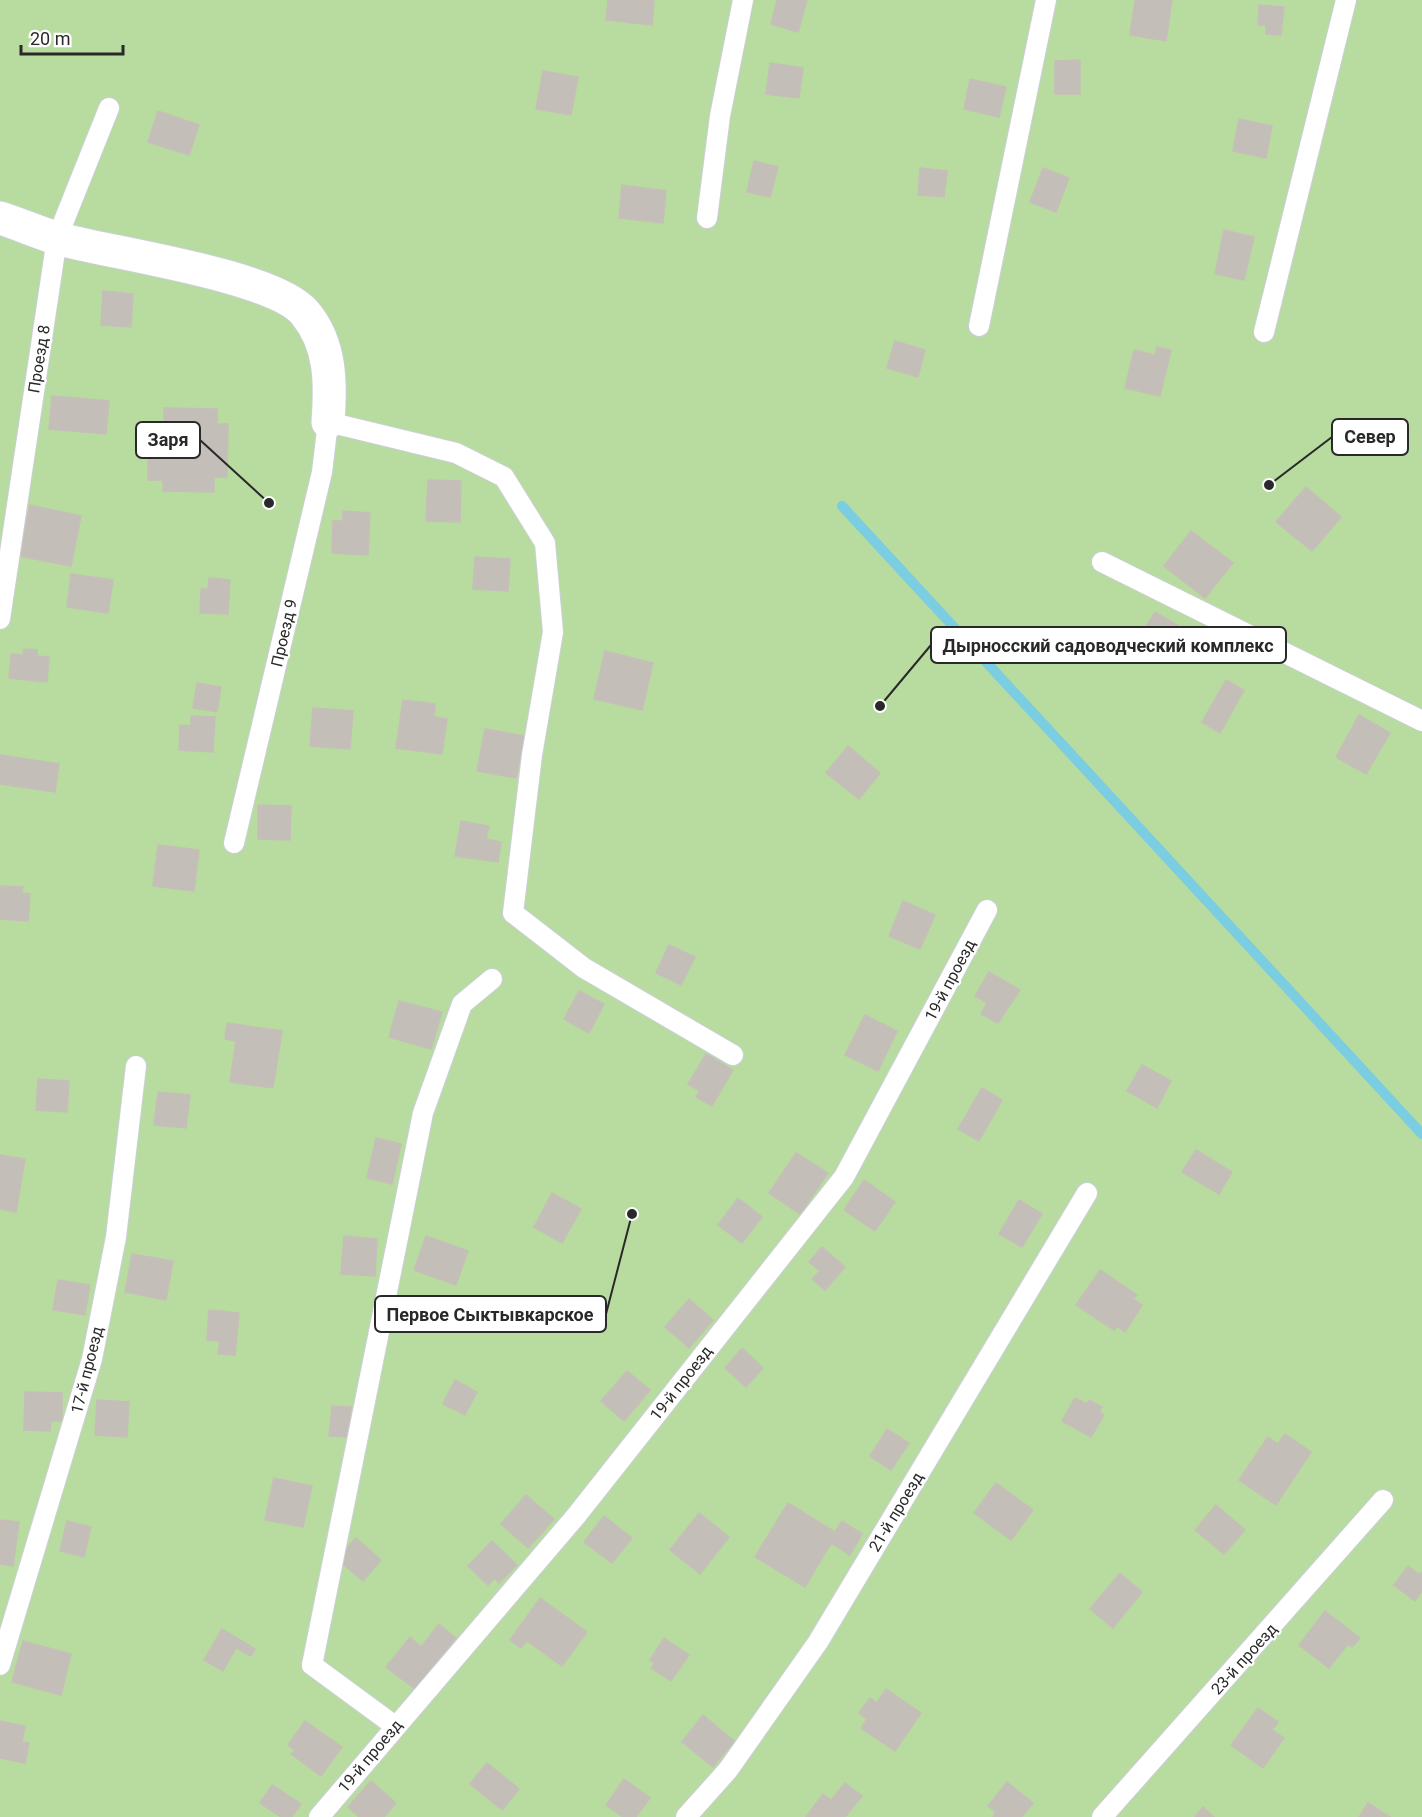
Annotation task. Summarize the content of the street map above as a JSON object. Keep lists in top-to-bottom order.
{
  "streets": {
    "lane": [
      "Проезд 8",
      "Проезд 9",
      "19-й проезд",
      "17-й проезд",
      "21-й проезд",
      "23-й проезд"
    ]
  },
  "places": [
    "Север",
    "Заря",
    "Дырносский садоводческий комплекс",
    "Первое Сыктывкарское"
  ],
  "scale_bar": "20 m"
}
